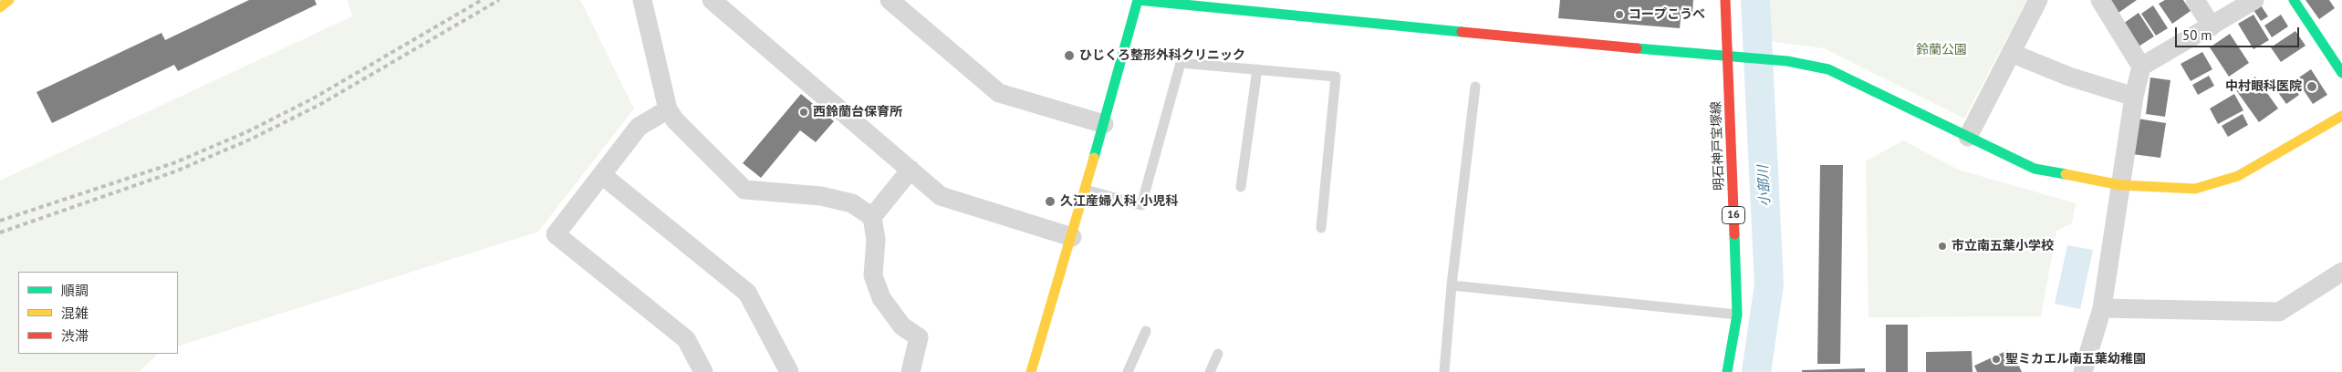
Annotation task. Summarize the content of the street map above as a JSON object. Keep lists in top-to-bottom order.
{
  "streets": {
    "street": ["明石神戸宝塚線", "16"]
  },
  "water": ["小部川"],
  "parks": ["鈴蘭公園"],
  "places": [
    "コープこうべ",
    "ひじくろ整形外科クリニック",
    "中村眼科医院",
    "西鈴蘭台保育所",
    "久江産婦人科 小児科",
    "市立南五葉小学校",
    "聖ミカエル南五葉幼稚園"
  ],
  "legend": ["順調", "混雑", "渋滞"],
  "scale_bar": "50 m"
}
